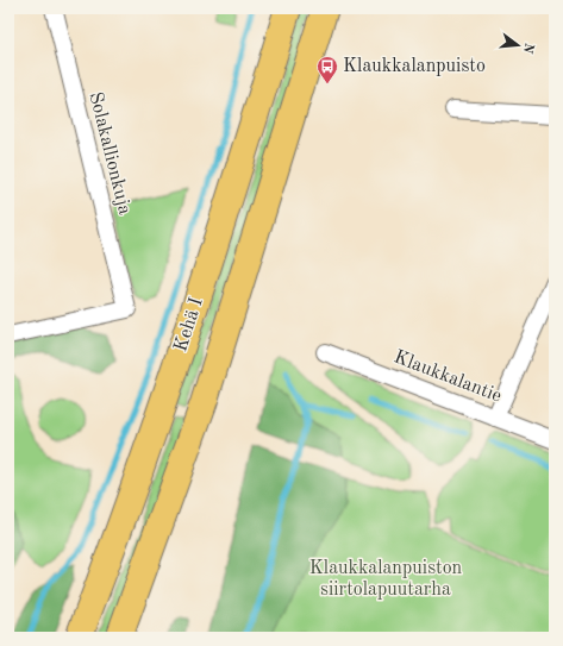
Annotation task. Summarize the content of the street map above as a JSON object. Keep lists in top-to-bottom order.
{
  "streets": {
    "highway": ["Kehä I"],
    "street": ["Solakallionkuja", "Klaukkalantie"]
  },
  "parks": ["Klaukkalanpuiston siirtolapuutarha"],
  "places": {
    "bus stop": ["Klaukkalanpuisto"]
  },
  "north": "right"
}
